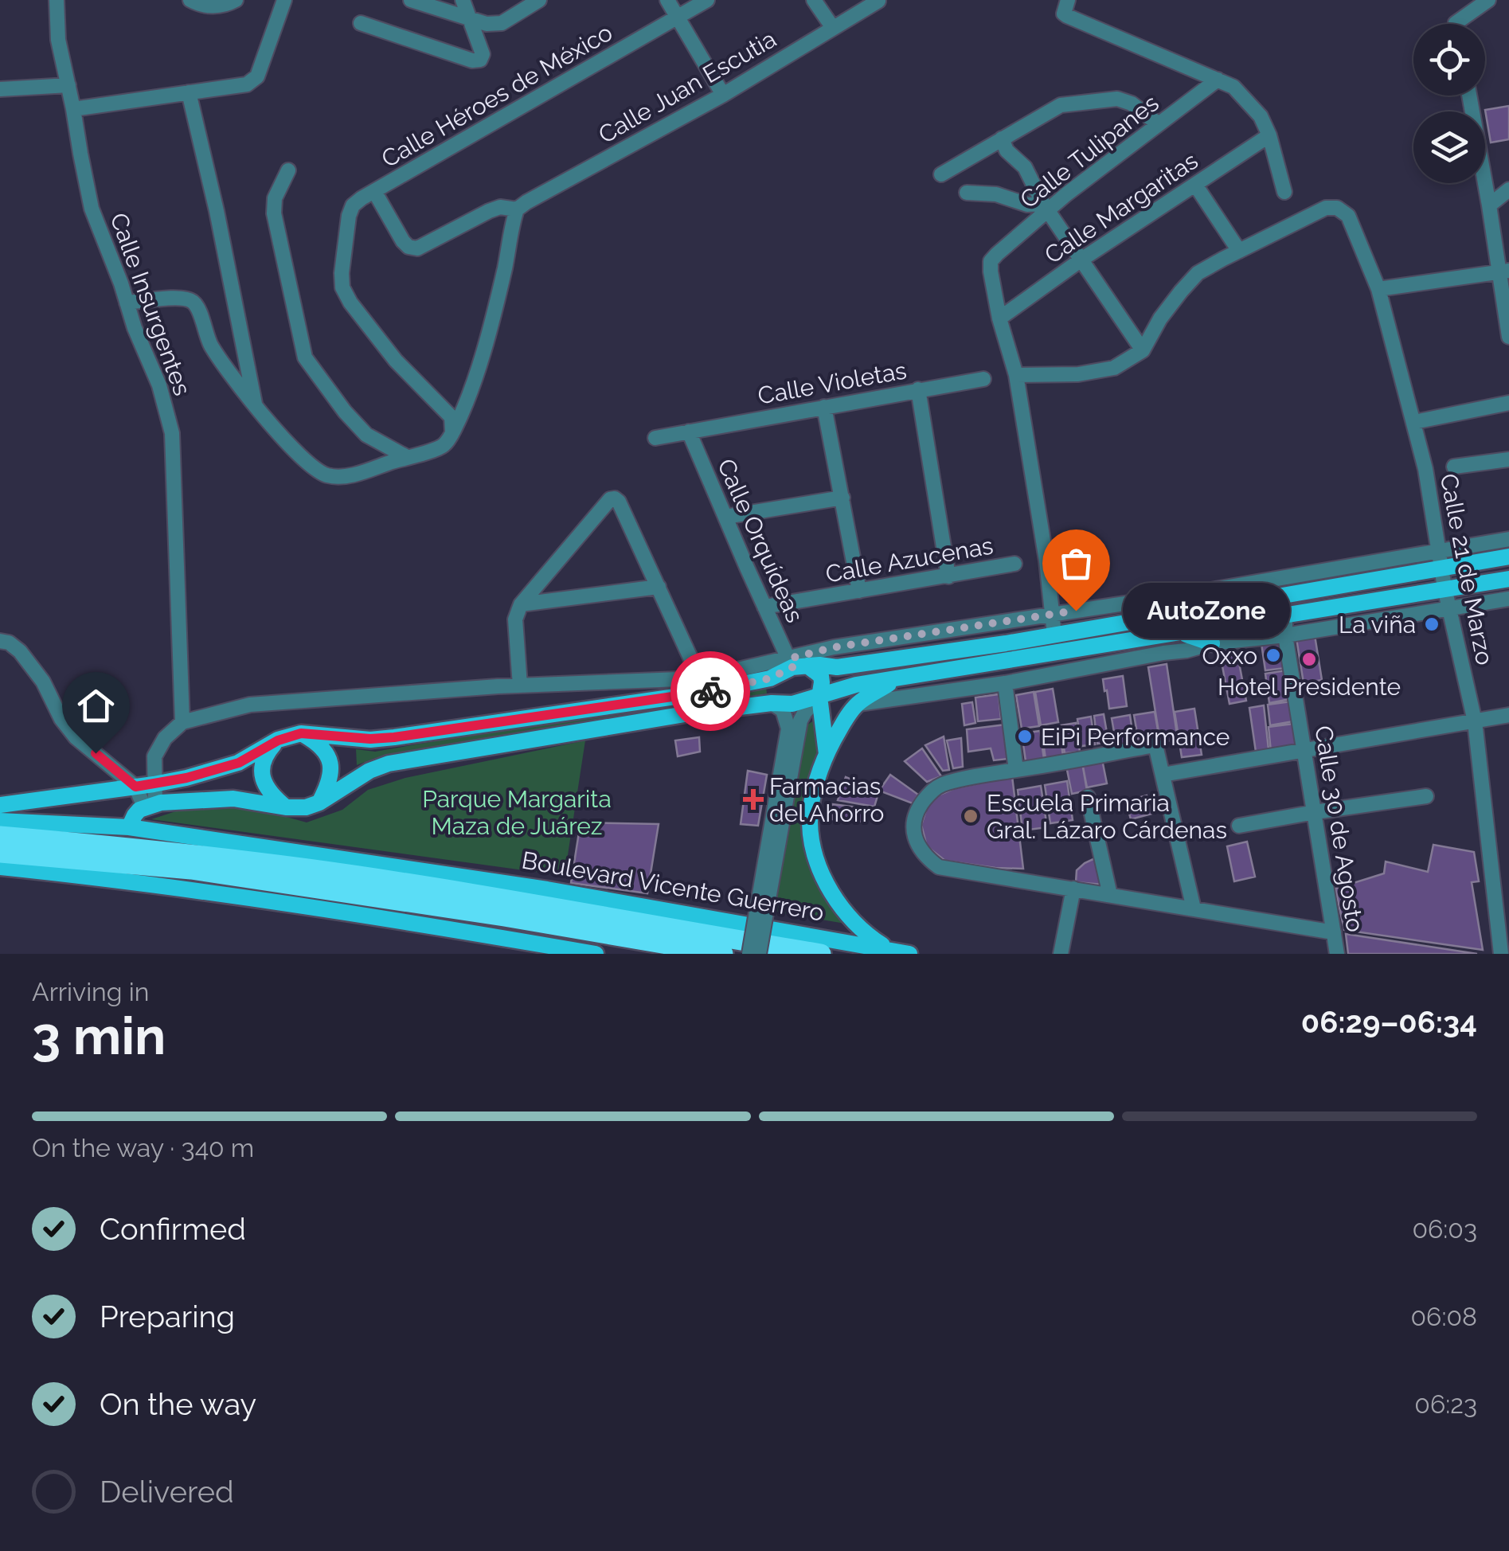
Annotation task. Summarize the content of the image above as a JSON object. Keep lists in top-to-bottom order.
{
  "streets": {
    "highway": ["Boulevard Vicente Guerrero"],
    "street": [
      "Calle Juan Escutia",
      "Calle Héroes de México",
      "Calle Tulipanes",
      "Calle Margaritas",
      "Calle Insurgentes",
      "Calle Violetas",
      "Calle Orquídeas",
      "Calle Azucenas",
      "Calle 21 de Marzo",
      "Calle 30 de Agosto"
    ]
  },
  "crossings": [
    ["Calle Juan Escutia", "Calle Héroes de México"],
    ["Calle Tulipanes", "Calle Margaritas"],
    ["Calle Violetas", "Calle Orquídeas"],
    ["Calle Orquídeas", "Calle Azucenas"]
  ],
  "parks": ["Parque Margarita Maza de Juárez"],
  "places": {
    "other": [
      "AutoZone",
      "La viña",
      "Oxxo",
      "Hotel Presidente",
      "EiPi Performance",
      "Escuela Primaria Gral. Lázaro Cárdenas"
    ],
    "health": ["Farmacias del Ahorro"]
  },
  "page": {
    "bubble": "AutoZone",
    "heading": ["3 min", "Arriving in", "06:29–06:34"],
    "bar": "On the way · 340 m",
    "list": [
      ["Confirmed", "06:03"],
      ["Preparing", "06:08"],
      ["On the way", "06:23"],
      "Delivered"
    ]
  }
}
